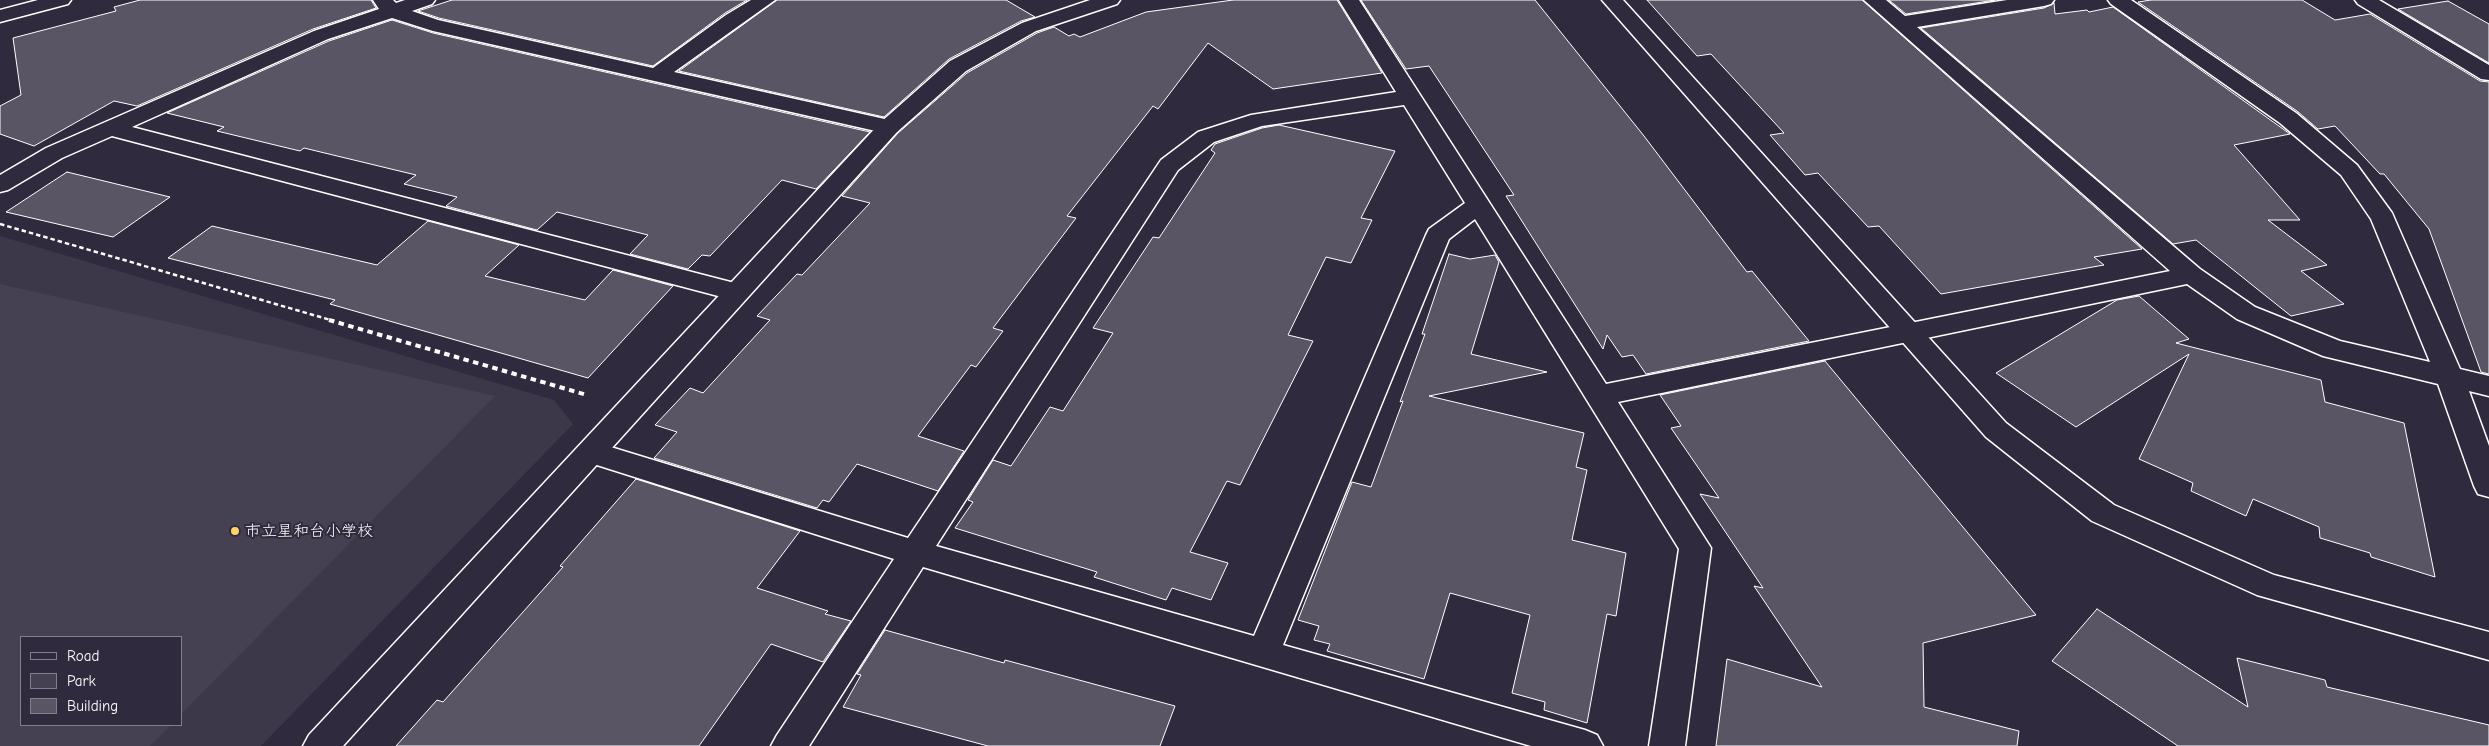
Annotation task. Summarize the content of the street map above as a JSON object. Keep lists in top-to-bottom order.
{
  "places": ["市立星和台小学校"],
  "legend": ["Road", "Park", "Building"]
}
